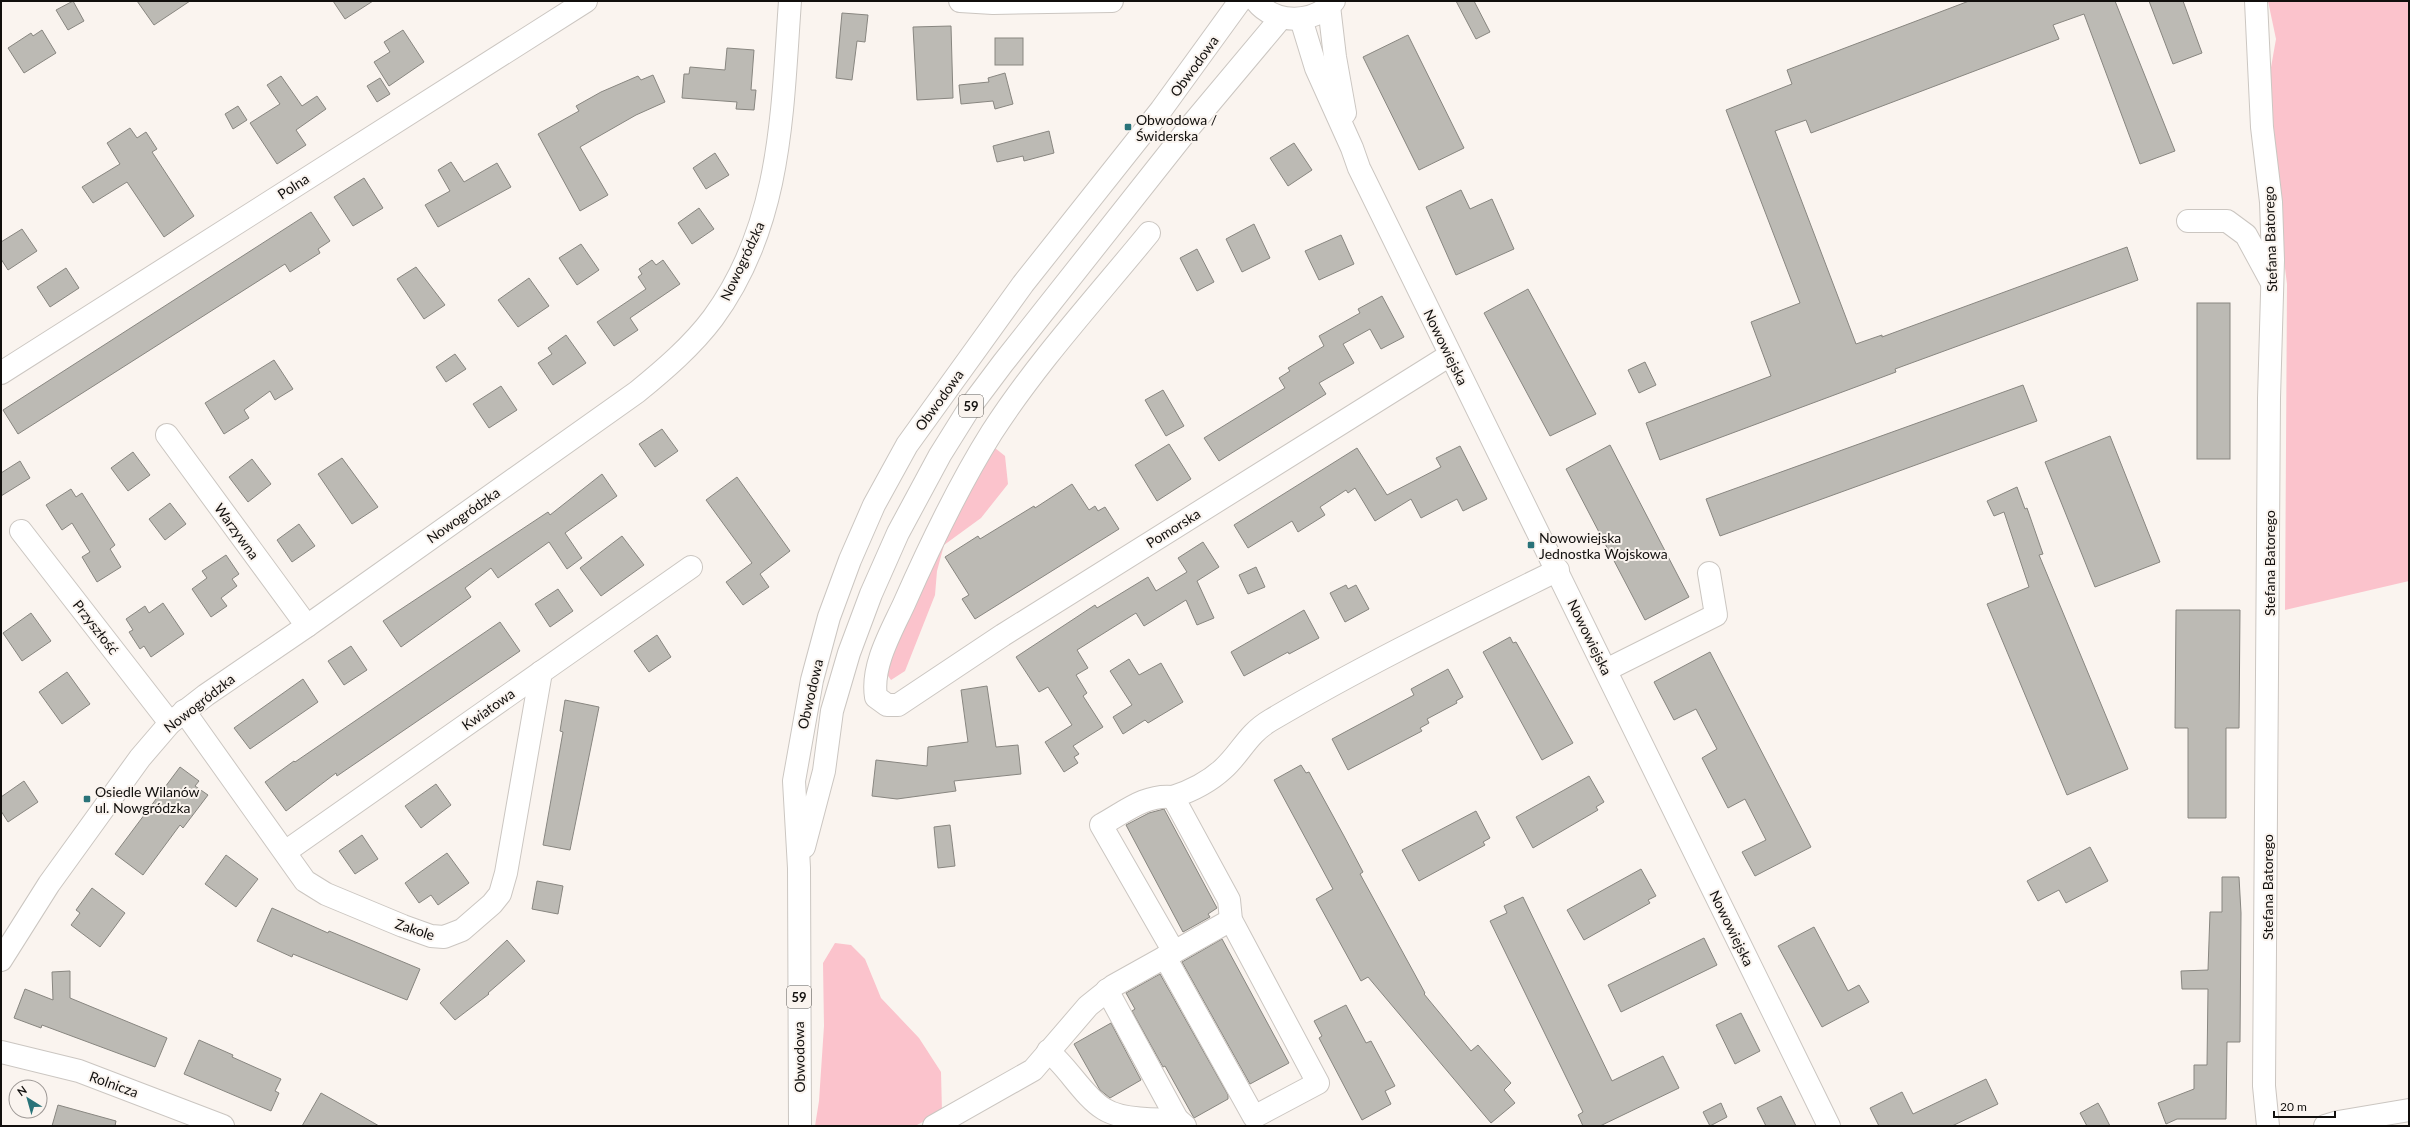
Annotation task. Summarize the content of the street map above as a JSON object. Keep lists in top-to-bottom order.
{
  "streets": {
    "street": [
      "Obwodowa",
      "Polna",
      "Stefana Batorego",
      "Nowogródzka",
      "Nowowiejska",
      "59",
      "Pomorska",
      "Warzywna",
      "Przyszłość",
      "Kwiatowa",
      "Zakole",
      "Rolnicza"
    ]
  },
  "crossings": [
    ["Obwodowa", "Nowowiejska"],
    ["Nowogródzka", "Warzywna"],
    ["Nowogródzka", "Przyszłość"],
    ["Nowogródzka", "Zakole"],
    ["Nowowiejska", "Pomorska"],
    ["Przyszłość", "Zakole"],
    ["Kwiatowa", "Zakole"]
  ],
  "places": {
    "transit": ["Obwodowa / Świderska", "Nowowiejska Jednostka Wojskowa", "Osiedle Wilanów ul. Nowgródzka"]
  },
  "scale_bar": "20 m",
  "north": "top left"
}
